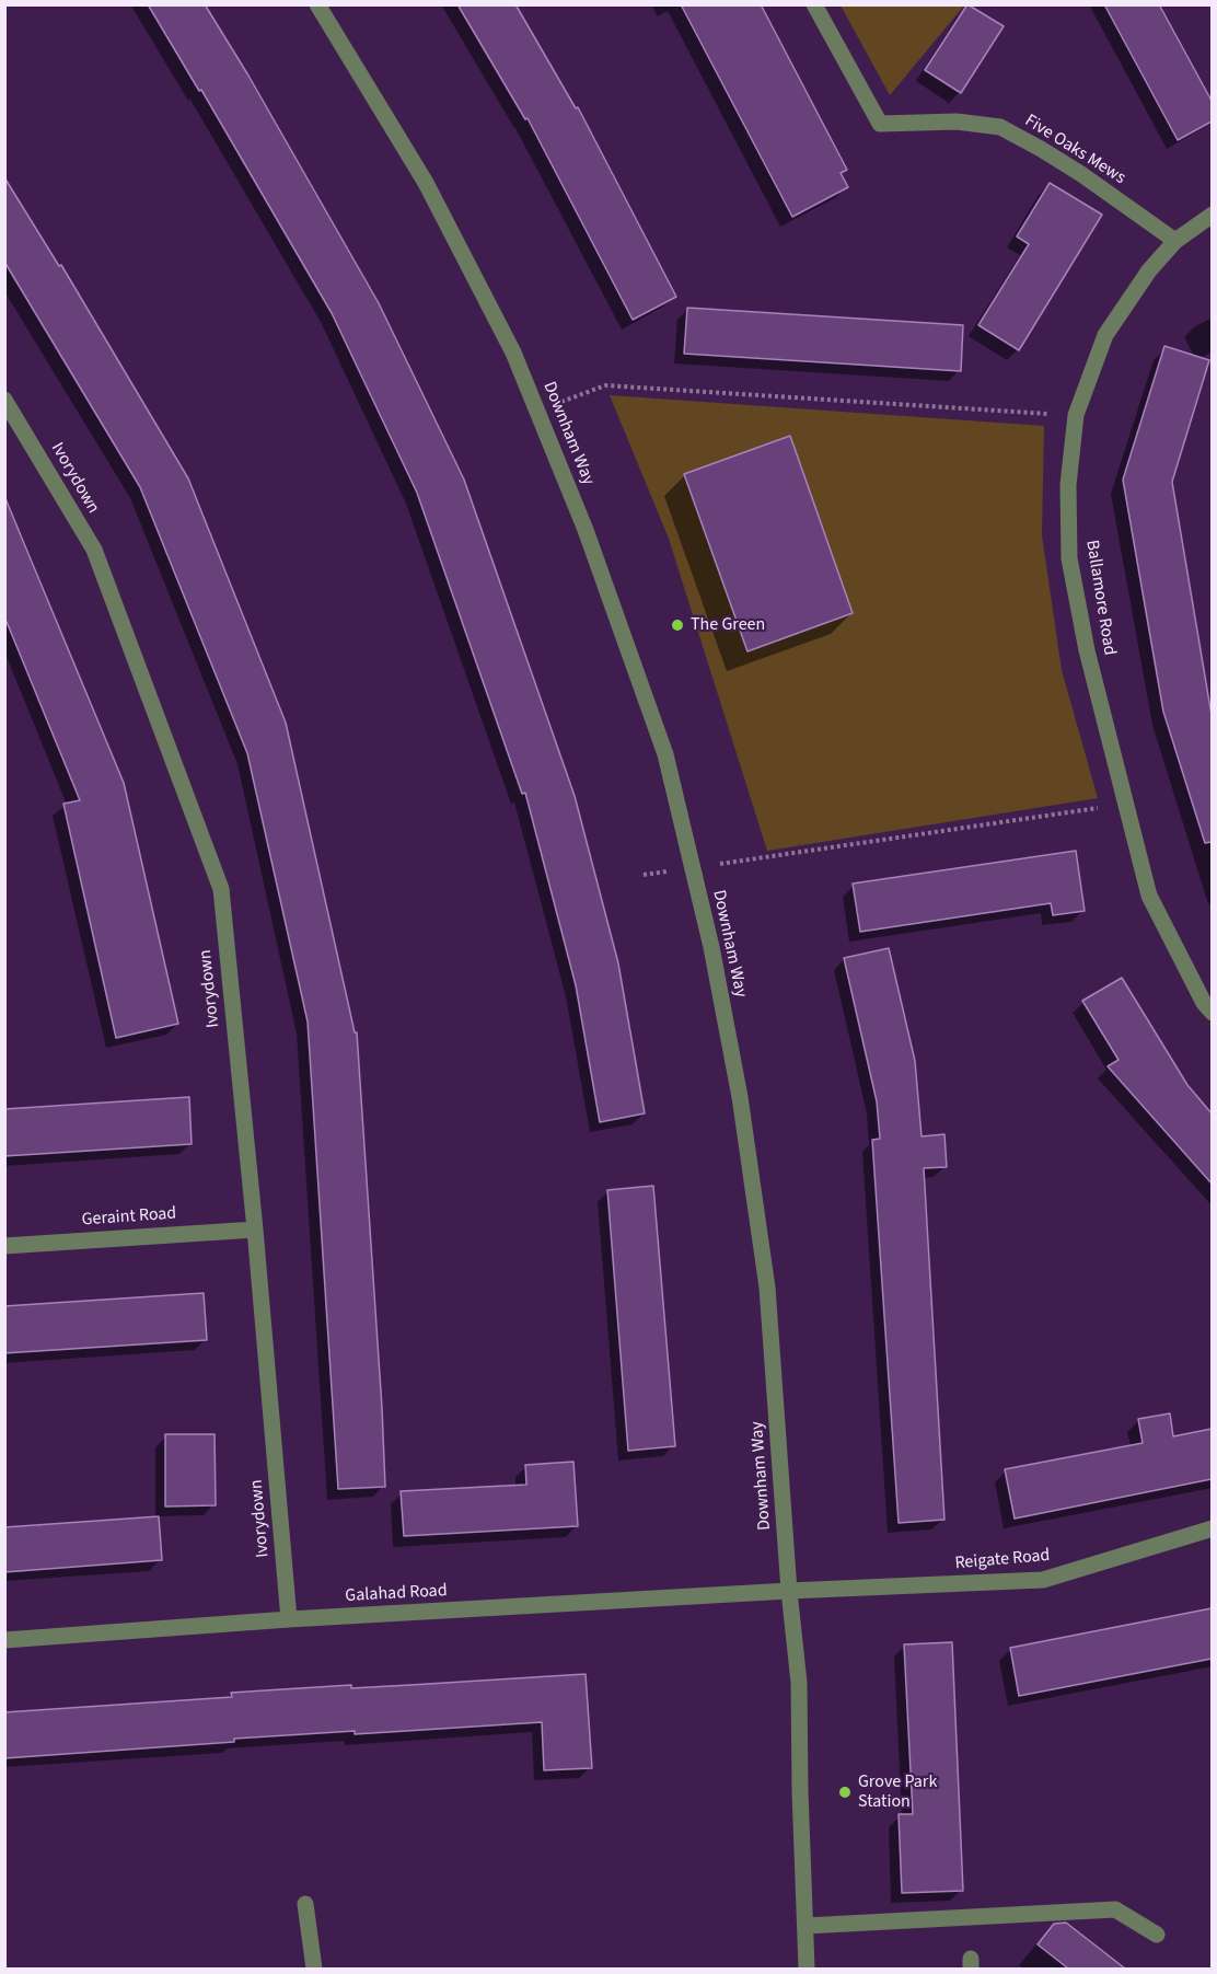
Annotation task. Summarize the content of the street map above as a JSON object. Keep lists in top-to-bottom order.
{
  "streets": {
    "street": [
      "Five Oaks Mews",
      "Downham Way",
      "Ivorydown",
      "Ballamore Road",
      "Geraint Road",
      "Reigate Road",
      "Galahad Road"
    ]
  },
  "crossings": [
    ["Five Oaks Mews", "Ballamore Road"],
    ["Downham Way", "Reigate Road"],
    ["Downham Way", "Galahad Road"],
    ["Ivorydown", "Geraint Road"],
    ["Ivorydown", "Galahad Road"],
    ["Reigate Road", "Galahad Road"]
  ],
  "places": ["The Green", "Grove Park Station"]
}
